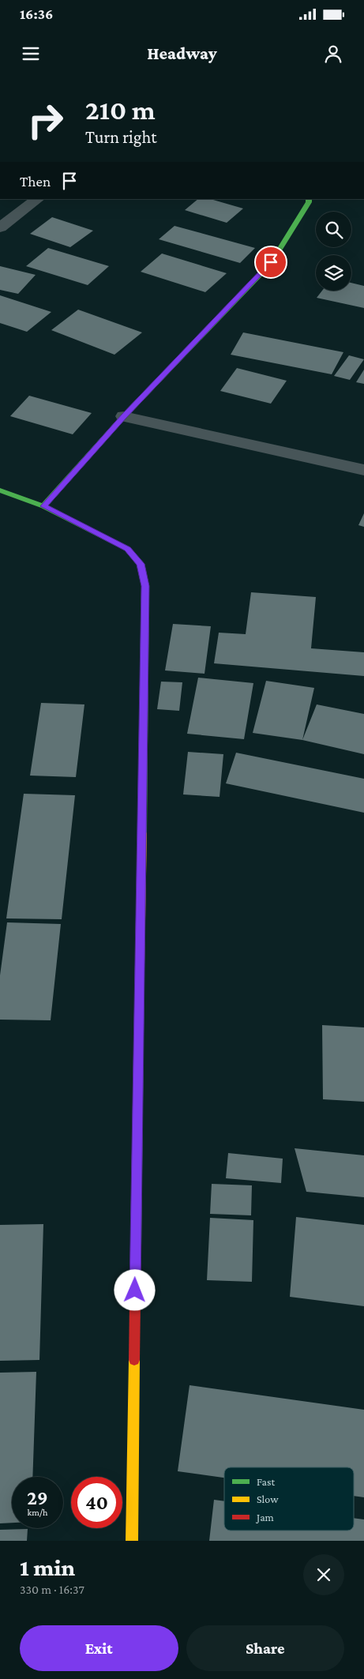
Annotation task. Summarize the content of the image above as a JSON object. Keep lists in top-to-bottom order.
{
  "legend": ["Fast", "Slow", "Jam"],
  "page": {
    "status": "16:36",
    "header": "Headway",
    "turn": ["210 m", "Turn right"],
    "then": "Then",
    "speed": "29 km/h",
    "limit": "40",
    "heading": ["1 min", "330 m · 16:37"],
    "buttons": ["Exit", "Share"]
  }
}
